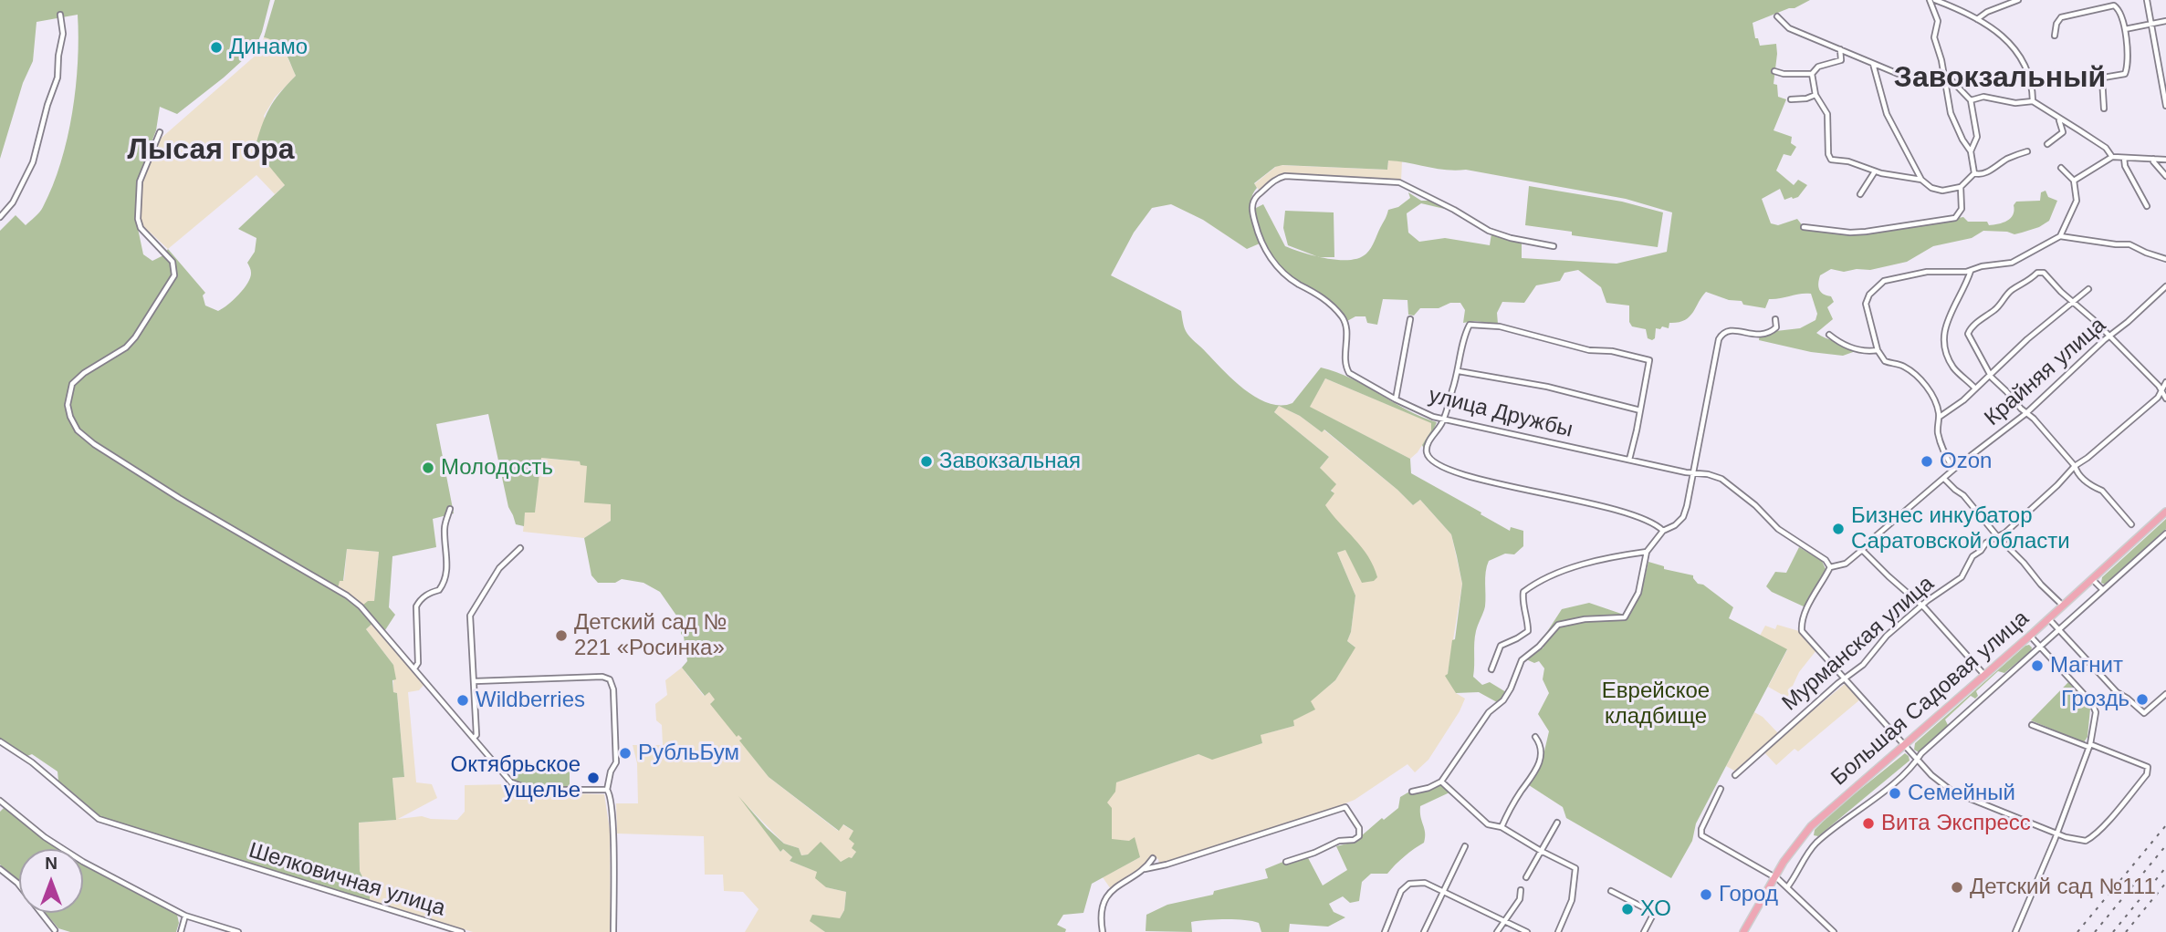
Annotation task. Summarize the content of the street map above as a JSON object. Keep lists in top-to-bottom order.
{
  "streets": {
    "main road": ["Большая Садовая улица"],
    "street": [
      "Крайняя улица",
      "улица Дружбы",
      "Мурманская улица",
      "Шелковичная улица"
    ]
  },
  "crossings": [
    ["Крайняя улица", "улица Дружбы"]
  ],
  "districts": ["Завокзальный", "Лысая гора"],
  "parks": ["Еврейское кладбище"],
  "places": [
    "Динамо",
    "Завокзальная",
    "Ozon",
    "Молодость",
    "Бизнес инкубатор Саратовской области",
    "Детский сад № 221 «Росинка»",
    "Магнит",
    "Гроздь",
    "Wildberries",
    "РубльБум",
    "Октябрьское ущелье",
    "Семейный",
    "Вита Экспресс",
    "Детский сад №111",
    "Город",
    "ХО"
  ],
  "north": "top"
}
